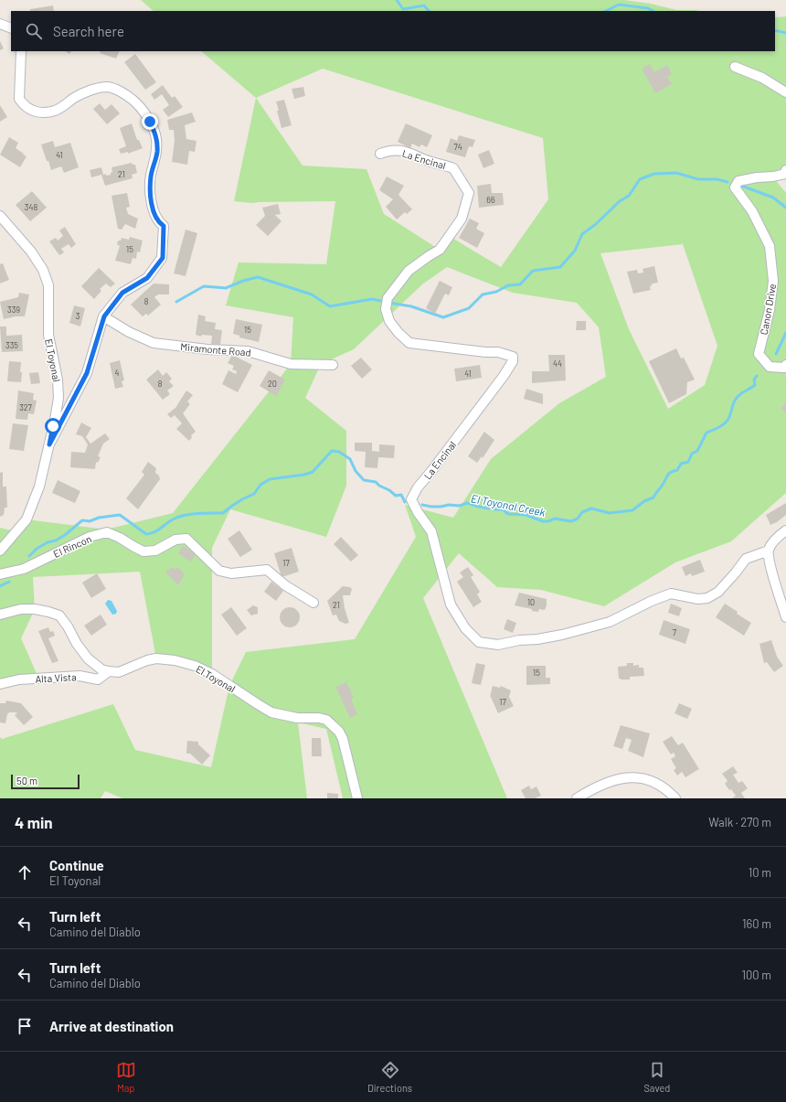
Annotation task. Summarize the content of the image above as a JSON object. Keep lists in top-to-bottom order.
{
  "streets": {
    "street": [
      "La Encinal",
      "Canon Drive",
      "Miramonte Road",
      "El Toyonal",
      "El Rincon",
      "Alta Vista"
    ]
  },
  "crossings": [
    ["El Toyonal", "Alta Vista"]
  ],
  "water": ["El Toyonal Creek"],
  "house_numbers": [
    "74",
    "41",
    "21",
    "66",
    "348",
    "15",
    "8",
    "339",
    "3",
    "15",
    "335",
    "44",
    "4",
    "41",
    "8",
    "20",
    "327",
    "17",
    "10",
    "21",
    "7",
    "15",
    "17"
  ],
  "scale_bar": "50 m",
  "page": {
    "search": "Search here",
    "scale": "50 m",
    "heading": ["4 min", "Walk · 270 m"],
    "list": [
      ["Continue", "El Toyonal", "10 m"],
      ["Turn left", "Camino del Diablo", "160 m"],
      ["Turn left", "Camino del Diablo", "100 m"],
      "Arrive at destination"
    ],
    "nav": ["Map", "Directions", "Saved"]
  }
}
